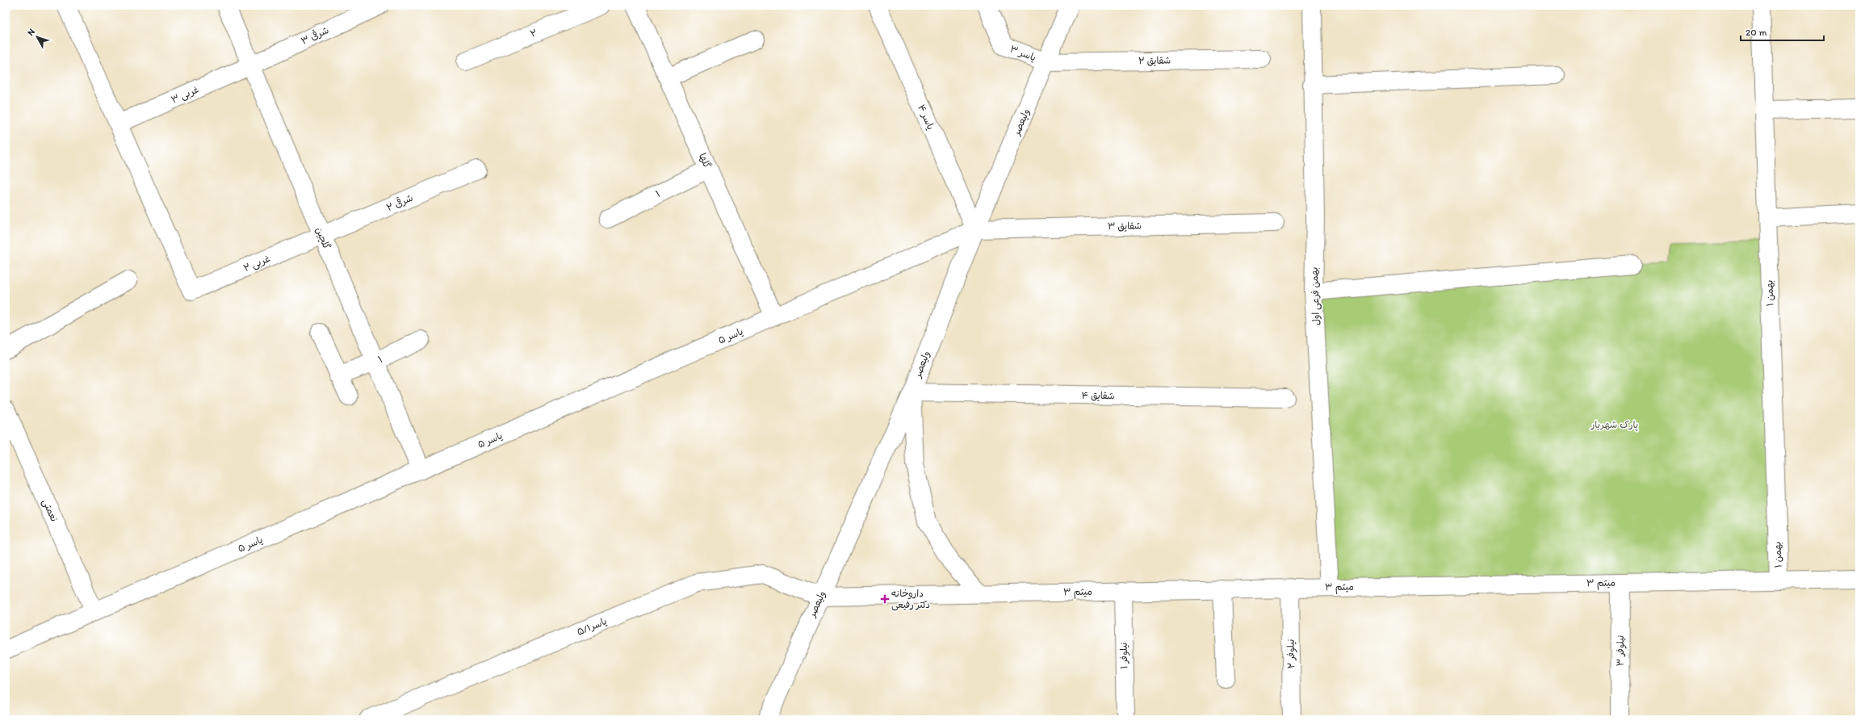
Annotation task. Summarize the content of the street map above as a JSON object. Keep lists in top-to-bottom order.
{
  "streets": {
    "street": [
      "۲",
      "۳ شرقی",
      "یاسر ۳",
      "شقایق ۲",
      "۳ غربی",
      "یاسر ۴",
      "ولیعصر",
      "گلها",
      "۱",
      "۲ شرقی",
      "شقایق ۳",
      "گلچین",
      "۲ غربی",
      "بهمن ۱",
      "بهمن فرعی اول",
      "یاسر ۵",
      "شقایق ۴",
      "نعمتی",
      "میثم ۳",
      "یاسر۵/۱",
      "نیلوفر ۳",
      "نیلوفر ۲",
      "نیلوفر ۱"
    ]
  },
  "crossings": [
    ["۳ شرقی", "۳ غربی"],
    ["۳ شرقی", "گلچین"],
    ["یاسر ۳", "شقایق ۲"],
    ["یاسر ۳", "ولیعصر"],
    ["شقایق ۲", "ولیعصر"],
    ["۳ غربی", "گلچین"],
    ["۳ غربی", "۲ غربی"],
    ["یاسر ۴", "ولیعصر"],
    ["یاسر ۴", "شقایق ۳"],
    ["یاسر ۴", "یاسر ۵"],
    ["ولیعصر", "شقایق ۳"],
    ["ولیعصر", "یاسر ۵"],
    ["ولیعصر", "شقایق ۴"],
    ["ولیعصر", "میثم ۳"],
    ["ولیعصر", "یاسر۵/۱"],
    ["گلها", "۱"],
    ["گلها", "یاسر ۵"],
    ["۱", "گلچین"],
    ["۲ شرقی", "گلچین"],
    ["۲ شرقی", "۲ غربی"],
    ["شقایق ۳", "یاسر ۵"],
    ["گلچین", "۲ غربی"],
    ["گلچین", "یاسر ۵"],
    ["بهمن ۱", "میثم ۳"],
    ["بهمن فرعی اول", "میثم ۳"],
    ["یاسر ۵", "نعمتی"],
    ["میثم ۳", "یاسر۵/۱"],
    ["میثم ۳", "نیلوفر ۳"],
    ["میثم ۳", "نیلوفر ۲"],
    ["میثم ۳", "نیلوفر ۱"]
  ],
  "parks": ["پارک شهریار"],
  "places": {
    "health": ["داروخانه دکتر رفیعی"]
  },
  "scale_bar": "20 m",
  "north": "top left"
}
